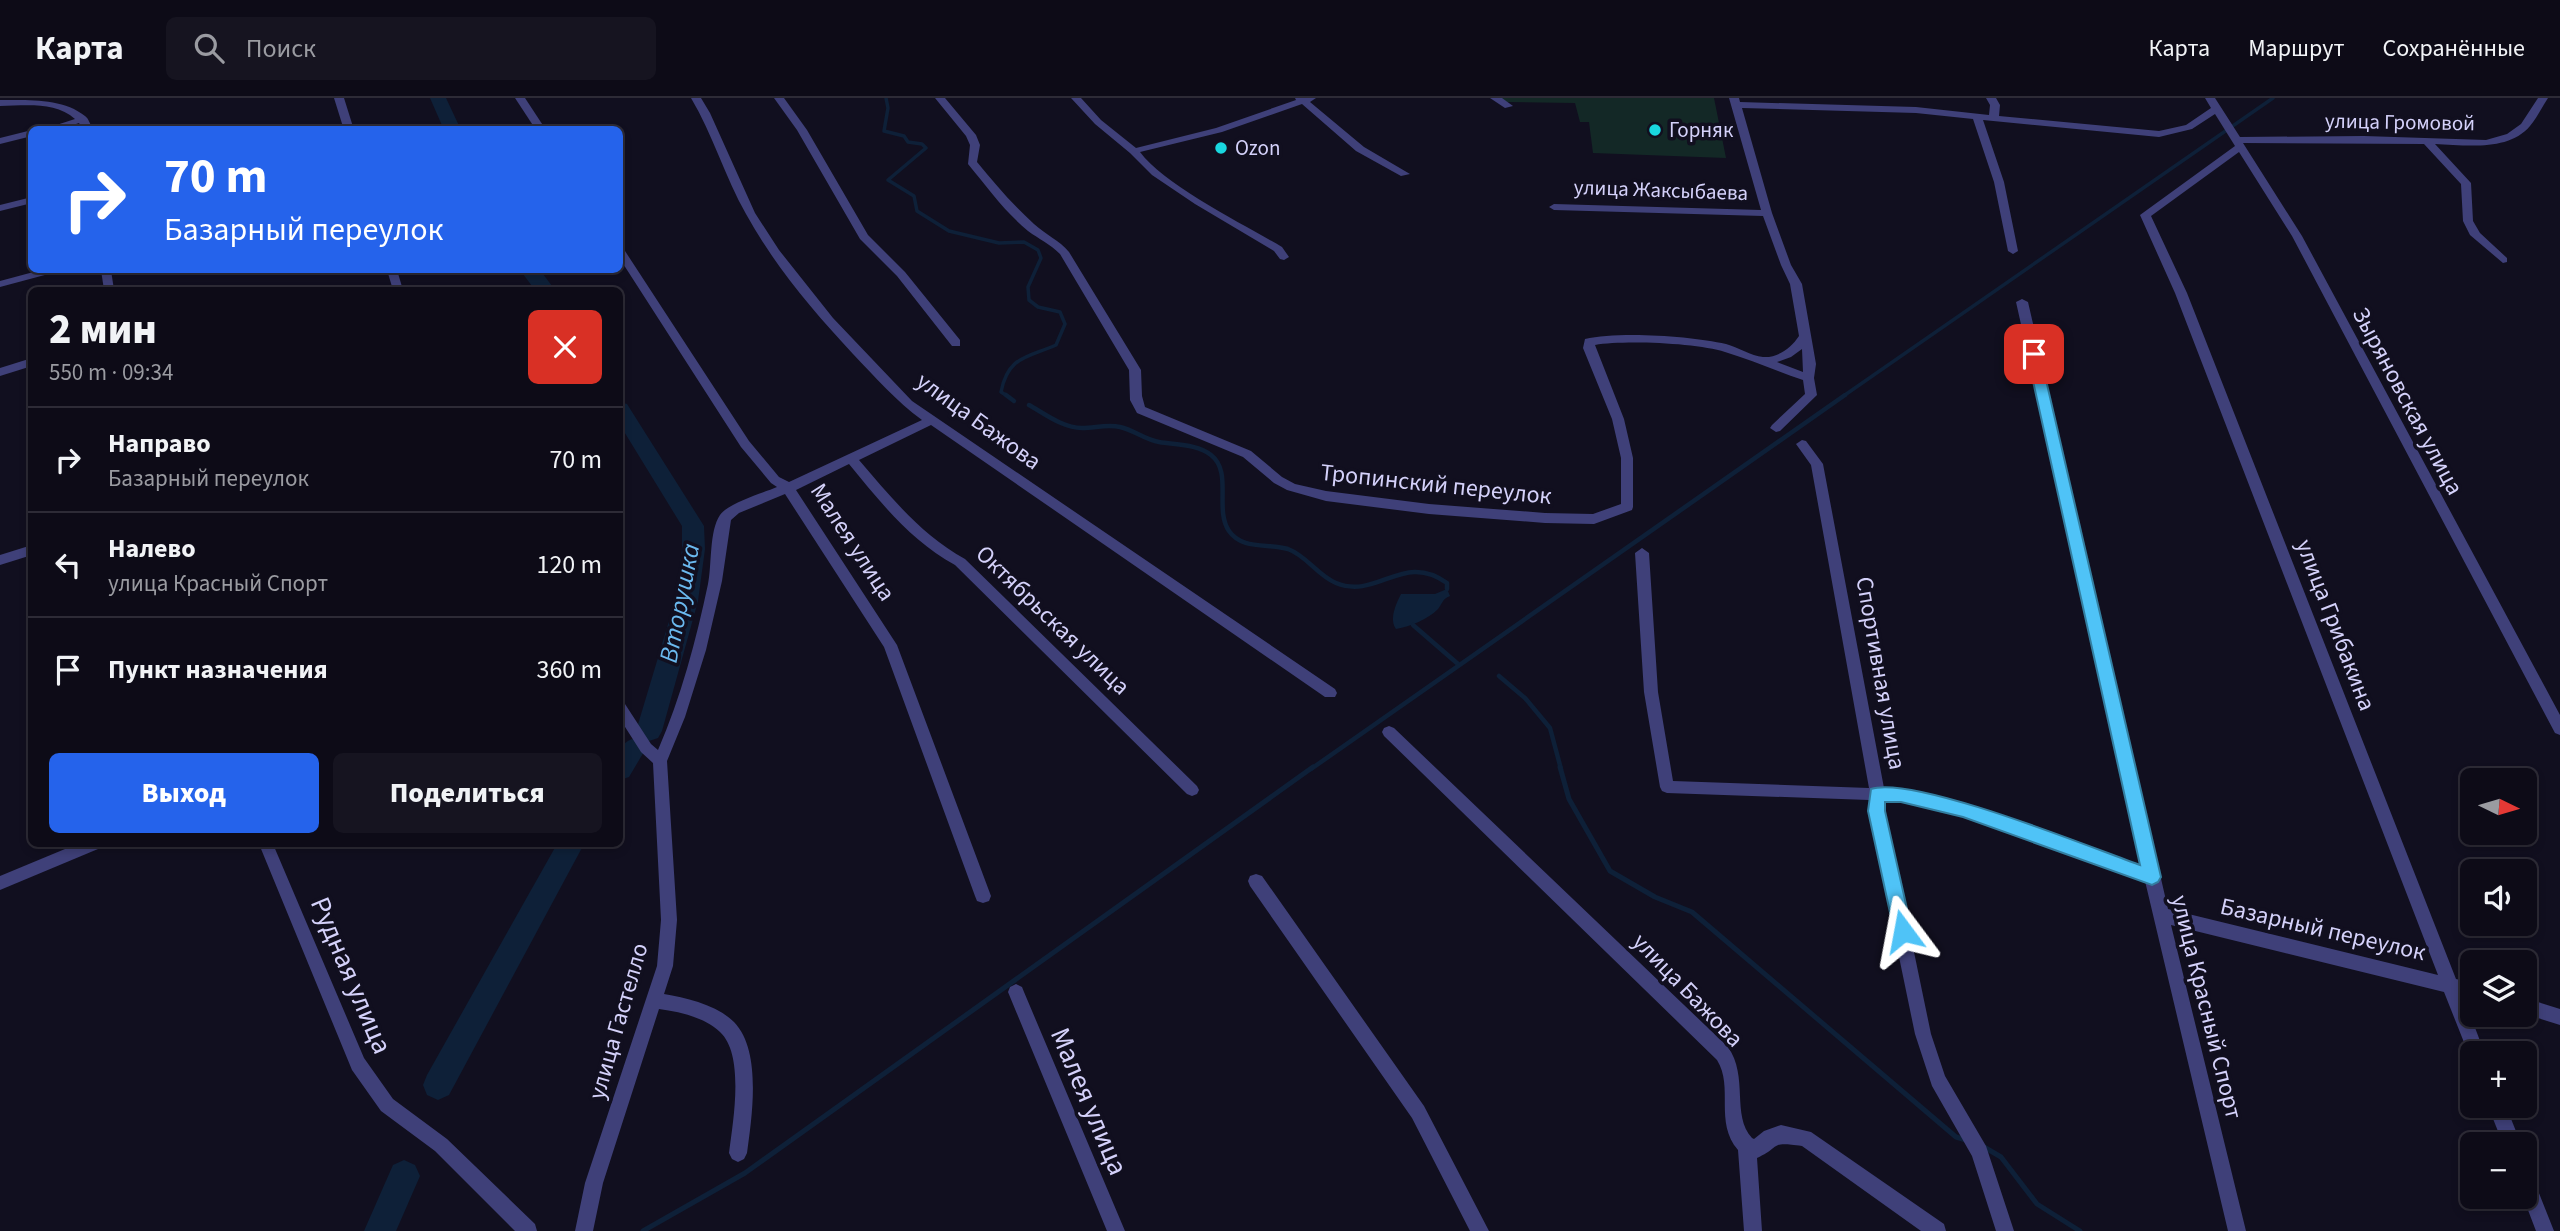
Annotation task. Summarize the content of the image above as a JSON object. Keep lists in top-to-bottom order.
{
  "streets": {
    "street": [
      "улица Громовой",
      "улица Жаксыбаева",
      "Зыряновская улица",
      "улица Бажова",
      "Тропинский переулок",
      "Малея улица",
      "Октябрьская улица",
      "улица Грибакина",
      "Спортивная улица",
      "Базарный переулок",
      "Рудная улица",
      "улица Красный Спорт",
      "улица Гастелло"
    ]
  },
  "crossings": [
    ["улица Громовой", "Зыряновская улица"],
    ["улица Громовой", "улица Грибакина"],
    ["Зыряновская улица", "улица Грибакина"],
    ["улица Грибакина", "Базарный переулок"],
    ["Базарный переулок", "улица Красный Спорт"]
  ],
  "water": ["Вторушка"],
  "places": ["Горняк", "Ozon"],
  "north": "right",
  "page": {
    "header": "Карта",
    "search": "Поиск",
    "nav": ["Карта", "Маршрут", "Сохранённые"],
    "turn": ["70 m", "Базарный переулок"],
    "heading": ["2 мин", "550 m · 09:34"],
    "list": [
      {
        "name": "Направо",
        "note": "Базарный переулок",
        "value": "70 m"
      },
      {
        "name": "Налево",
        "note": "улица Красный Спорт",
        "value": "120 m"
      },
      {
        "name": "Пункт назначения",
        "value": "360 m"
      }
    ],
    "buttons": ["Выход", "Поделиться"],
    "map_buttons": ["+", "−"]
  }
}
